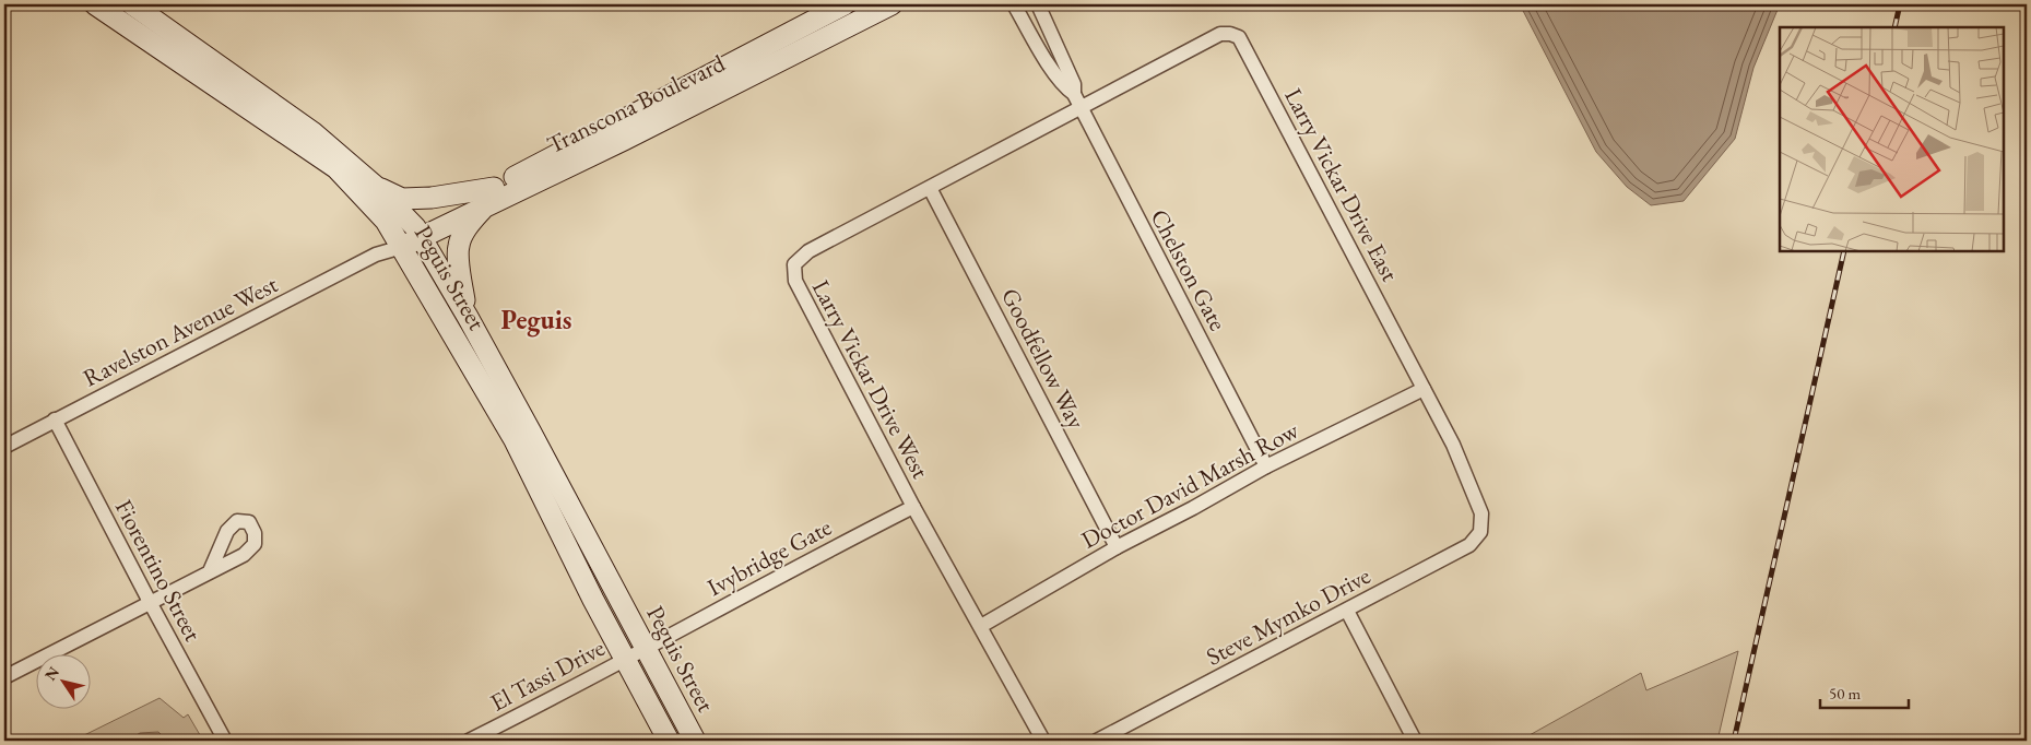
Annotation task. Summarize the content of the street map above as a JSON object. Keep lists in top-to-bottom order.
{
  "streets": {
    "street": [
      "Transcona Boulevard",
      "Larry Vickar Drive East",
      "Chelston Gate",
      "Peguis Street",
      "Ravelston Avenue West",
      "Goodfellow Way",
      "Larry Vickar Drive West",
      "Doctor David Marsh Row",
      "Ivybridge Gate",
      "Fiorentino Street",
      "Steve Mymko Drive",
      "El Tassi Drive"
    ]
  },
  "crossings": [
    ["Transcona Boulevard", "Peguis Street"],
    ["Transcona Boulevard", "Ravelston Avenue West"],
    ["Larry Vickar Drive East", "Chelston Gate"],
    ["Larry Vickar Drive East", "Larry Vickar Drive West"],
    ["Larry Vickar Drive East", "Doctor David Marsh Row"],
    ["Larry Vickar Drive East", "Steve Mymko Drive"],
    ["Chelston Gate", "Larry Vickar Drive West"],
    ["Chelston Gate", "Doctor David Marsh Row"],
    ["Peguis Street", "Ravelston Avenue West"],
    ["Peguis Street", "Ivybridge Gate"],
    ["Peguis Street", "El Tassi Drive"],
    ["Ravelston Avenue West", "Fiorentino Street"],
    ["Goodfellow Way", "Larry Vickar Drive West"],
    ["Goodfellow Way", "Doctor David Marsh Row"],
    ["Larry Vickar Drive West", "Doctor David Marsh Row"],
    ["Larry Vickar Drive West", "Ivybridge Gate"],
    ["Ivybridge Gate", "El Tassi Drive"]
  ],
  "districts": ["Peguis"],
  "scale_bar": "50 m",
  "north": "top left"
}
